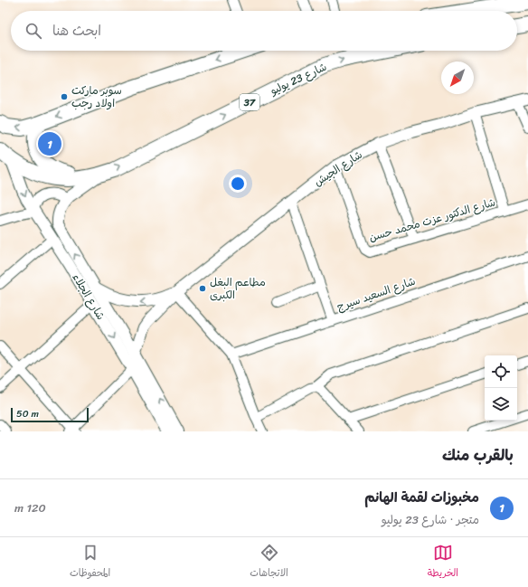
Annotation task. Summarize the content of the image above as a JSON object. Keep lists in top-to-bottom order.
{
  "streets": {
    "main road": ["شارع 23 يوليو", "37", "شارع الجلاء"],
    "street": ["شارع الجيش", "شارع الدكتور عزت محمد حسن", "شارع السعيد سيرج"]
  },
  "crossings": [
    ["شارع 23 يوليو", "شارع الجلاء"],
    ["شارع الجيش", "شارع الدكتور عزت محمد حسن"],
    ["شارع الجيش", "شارع الجلاء"]
  ],
  "places": ["سوبر ماركت اولاد رجب", "مطاعم البغل الكبرى"],
  "scale_bar": "50 m",
  "north": "bottom left",
  "page": {
    "search": "ابحث هنا",
    "pins": "1",
    "scale": "50 m",
    "heading": "بالقرب منك",
    "list": [
      {
        "mark": "1",
        "name": "مخبوزات لقمة الهانم",
        "note": "متجر · شارع 23 يوليو",
        "value": "120 m"
      }
    ],
    "nav": ["الخريطة", "الاتجاهات", "المحفوظات"]
  }
}
